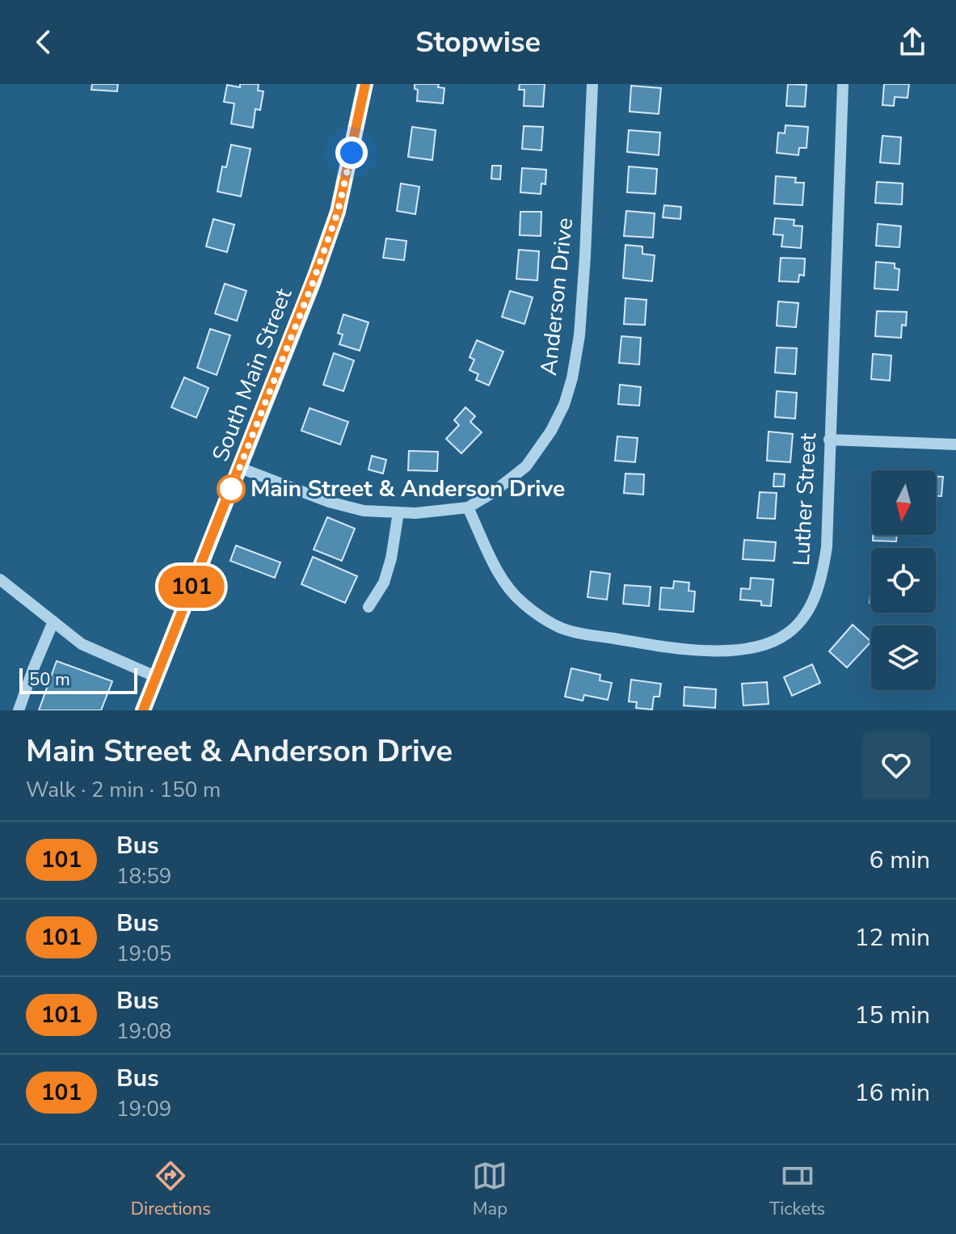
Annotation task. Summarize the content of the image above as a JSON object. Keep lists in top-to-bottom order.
{
  "streets": {
    "main road": ["South Main Street"],
    "street": ["Anderson Drive", "Luther Street"]
  },
  "crossings": [
    ["Anderson Drive", "South Main Street"],
    ["Anderson Drive", "Luther Street"]
  ],
  "places": ["Main Street & Anderson Drive"],
  "lines": ["bus line 101"],
  "scale_bar": "50 m",
  "north": "bottom",
  "page": {
    "header": "Stopwise",
    "on_map": "101",
    "scale": "50 m",
    "heading": ["Main Street & Anderson Drive", "Walk · 2 min · 150 m"],
    "list": [
      {
        "mark": "101",
        "name": "Bus",
        "note": "18:59",
        "value": "6 min"
      },
      {
        "mark": "101",
        "name": "Bus",
        "note": "19:05",
        "value": "12 min"
      },
      {
        "mark": "101",
        "name": "Bus",
        "note": "19:08",
        "value": "15 min"
      },
      {
        "mark": "101",
        "name": "Bus",
        "note": "19:09",
        "value": "16 min"
      }
    ],
    "tabs": ["Directions", "Map", "Tickets"]
  }
}
